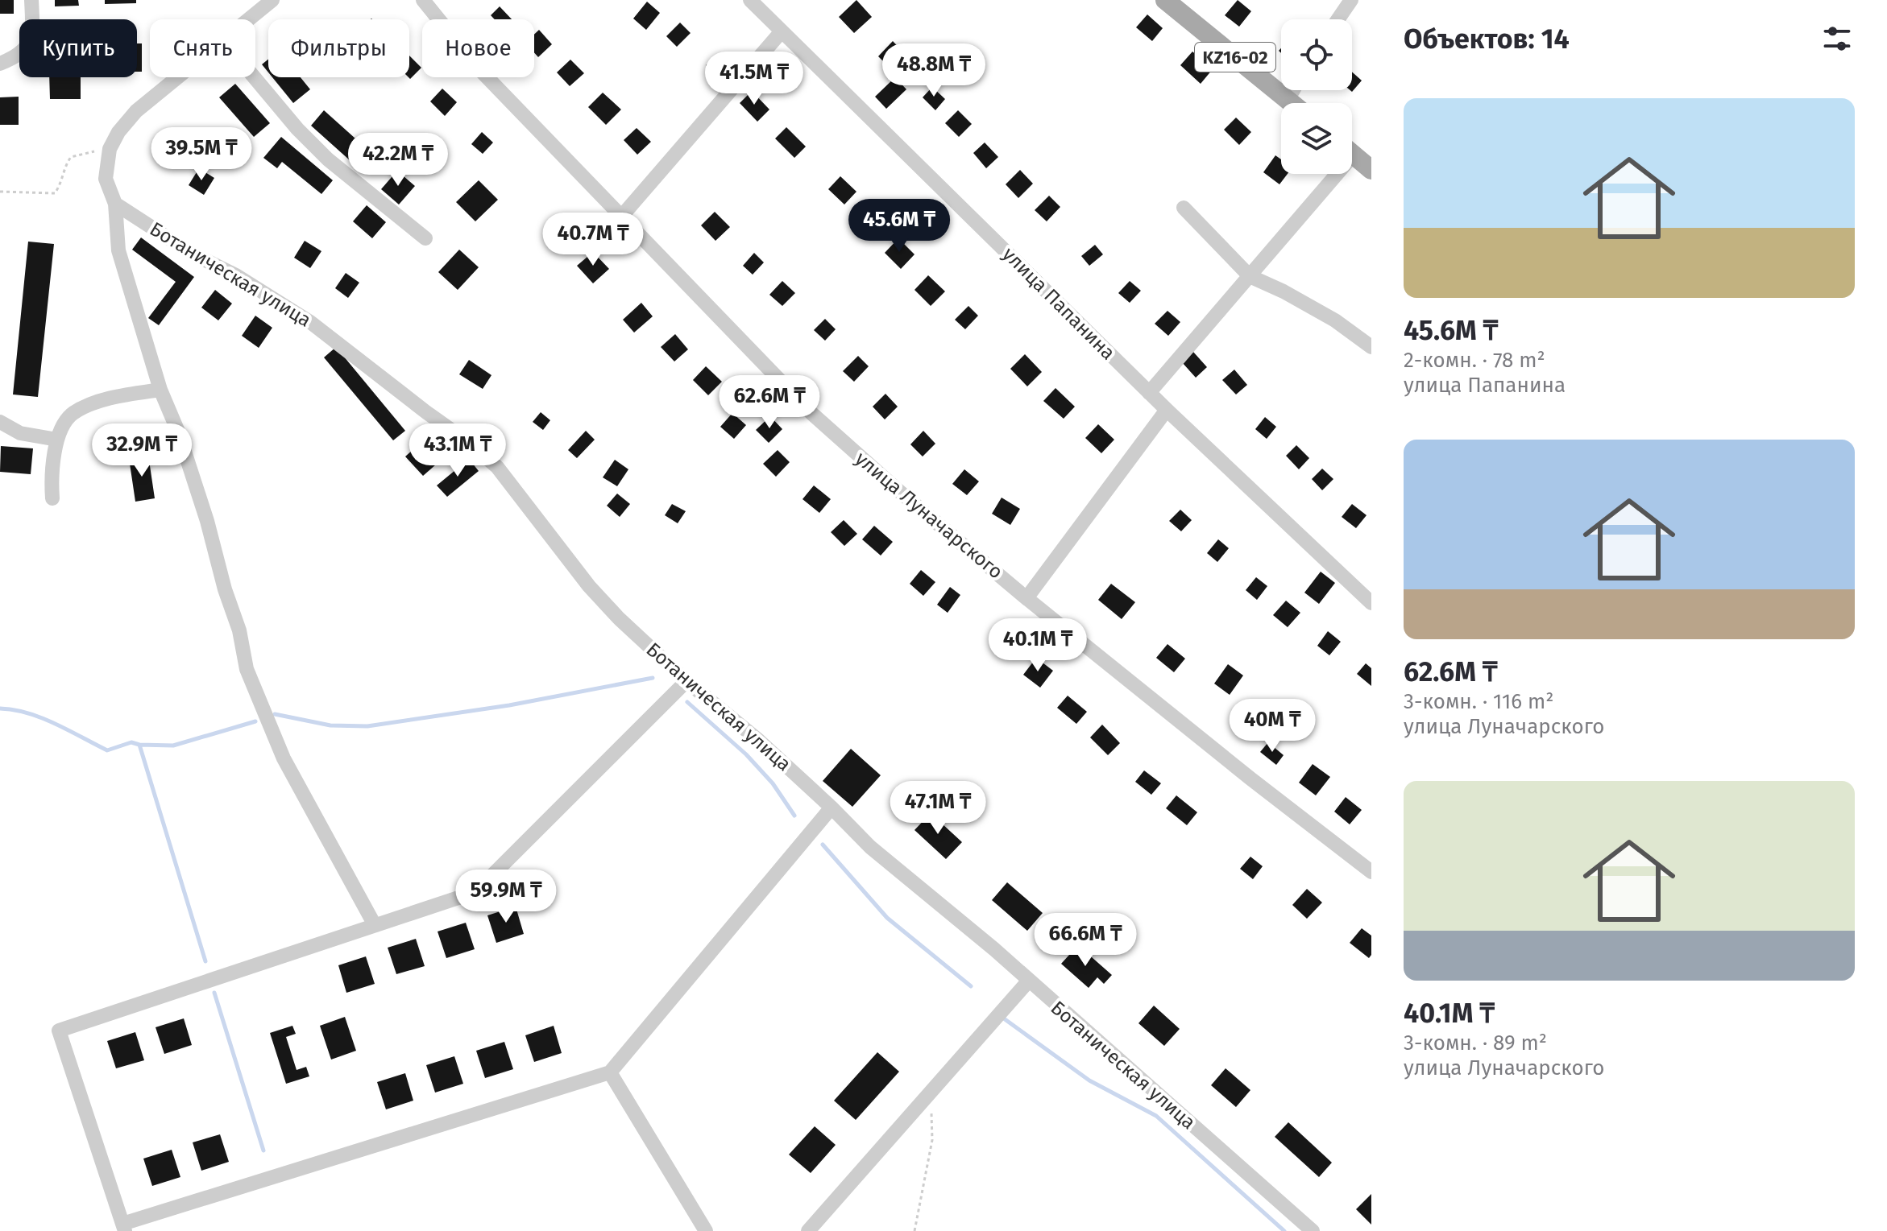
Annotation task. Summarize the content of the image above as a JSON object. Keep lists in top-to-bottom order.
{
  "streets": {
    "main road": ["KZ16-02"],
    "street": ["Ботаническая улица", "улица Папанина", "улица Луначарского"]
  },
  "page": {
    "heading": "Объектов: 14",
    "chip": [
      "Купить",
      "Снять",
      "Фильтры",
      "Новое"
    ],
    "price": [
      "48.8M ₸",
      "41.5M ₸",
      "39.5M ₸",
      "42.2M ₸",
      "45.6M ₸",
      "40.7M ₸",
      "62.6M ₸",
      "32.9M ₸",
      "43.1M ₸",
      "40.1M ₸",
      "40M ₸",
      "47.1M ₸",
      "59.9M ₸",
      "66.6M ₸"
    ],
    "list": [
      {
        "name": "45.6M ₸",
        "note": "2-комн. · 78 m² · улица Папанина"
      },
      {
        "name": "62.6M ₸",
        "note": "3-комн. · 116 m² · улица Луначарского"
      },
      {
        "name": "40.1M ₸",
        "note": "3-комн. · 89 m² · улица Луначарского"
      }
    ]
  }
}
